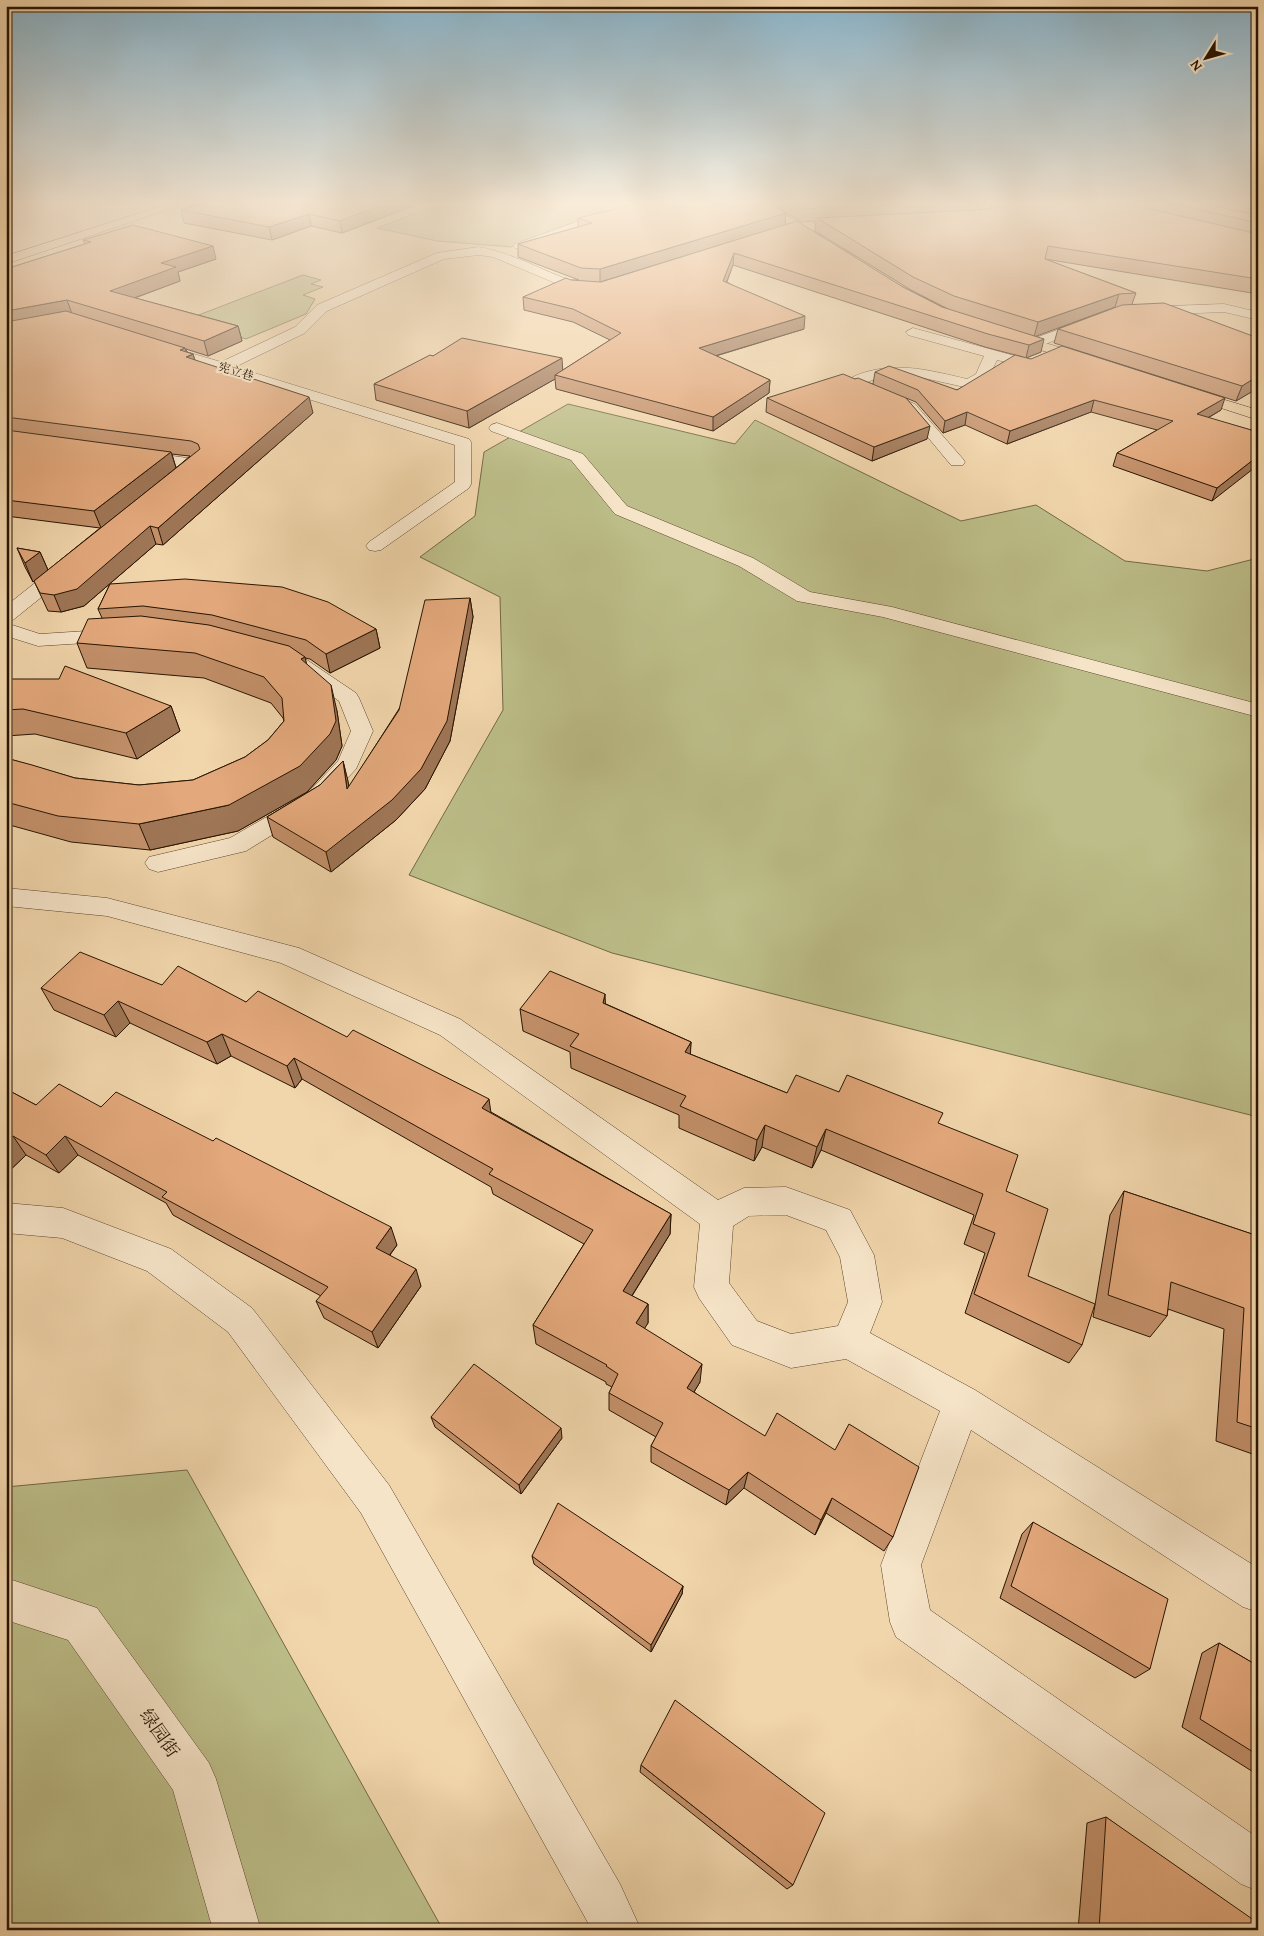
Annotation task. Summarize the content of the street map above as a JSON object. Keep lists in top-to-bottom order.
{
  "streets": {
    "street": ["宪立巷", "绿园街"]
  },
  "north": "bottom left"
}
